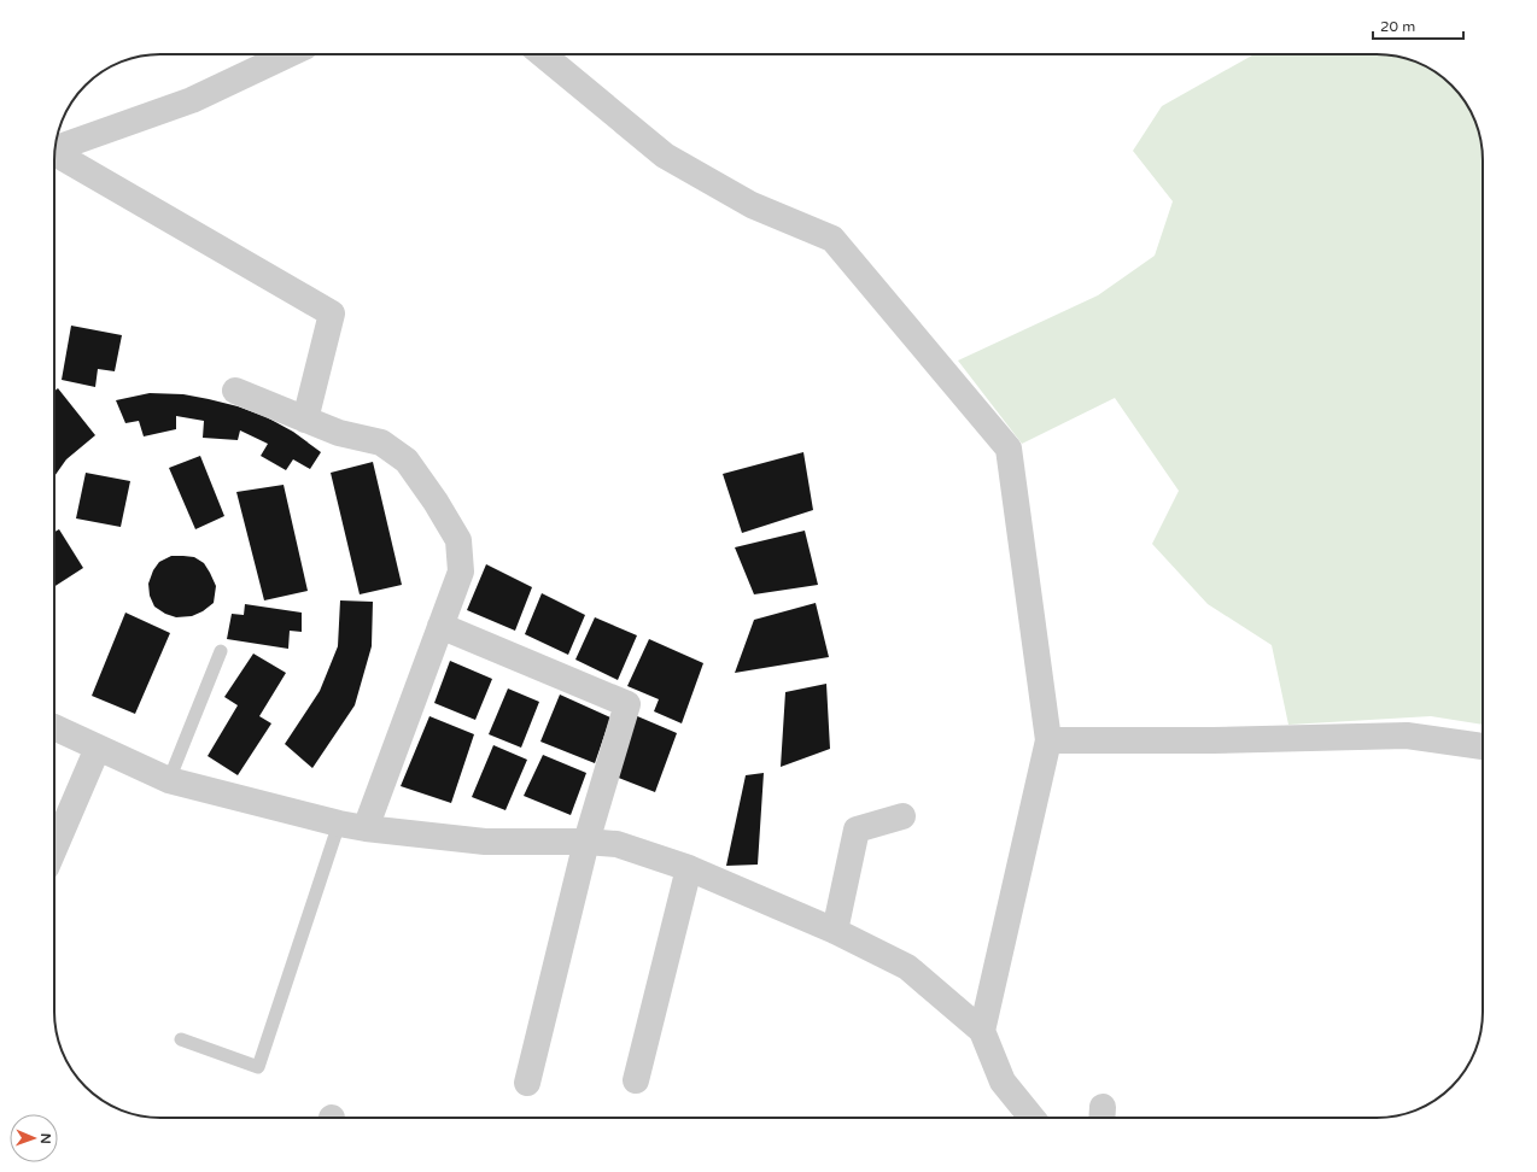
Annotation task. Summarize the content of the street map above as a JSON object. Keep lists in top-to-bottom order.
{
  "scale_bar": "20 m",
  "north": "right"
}
